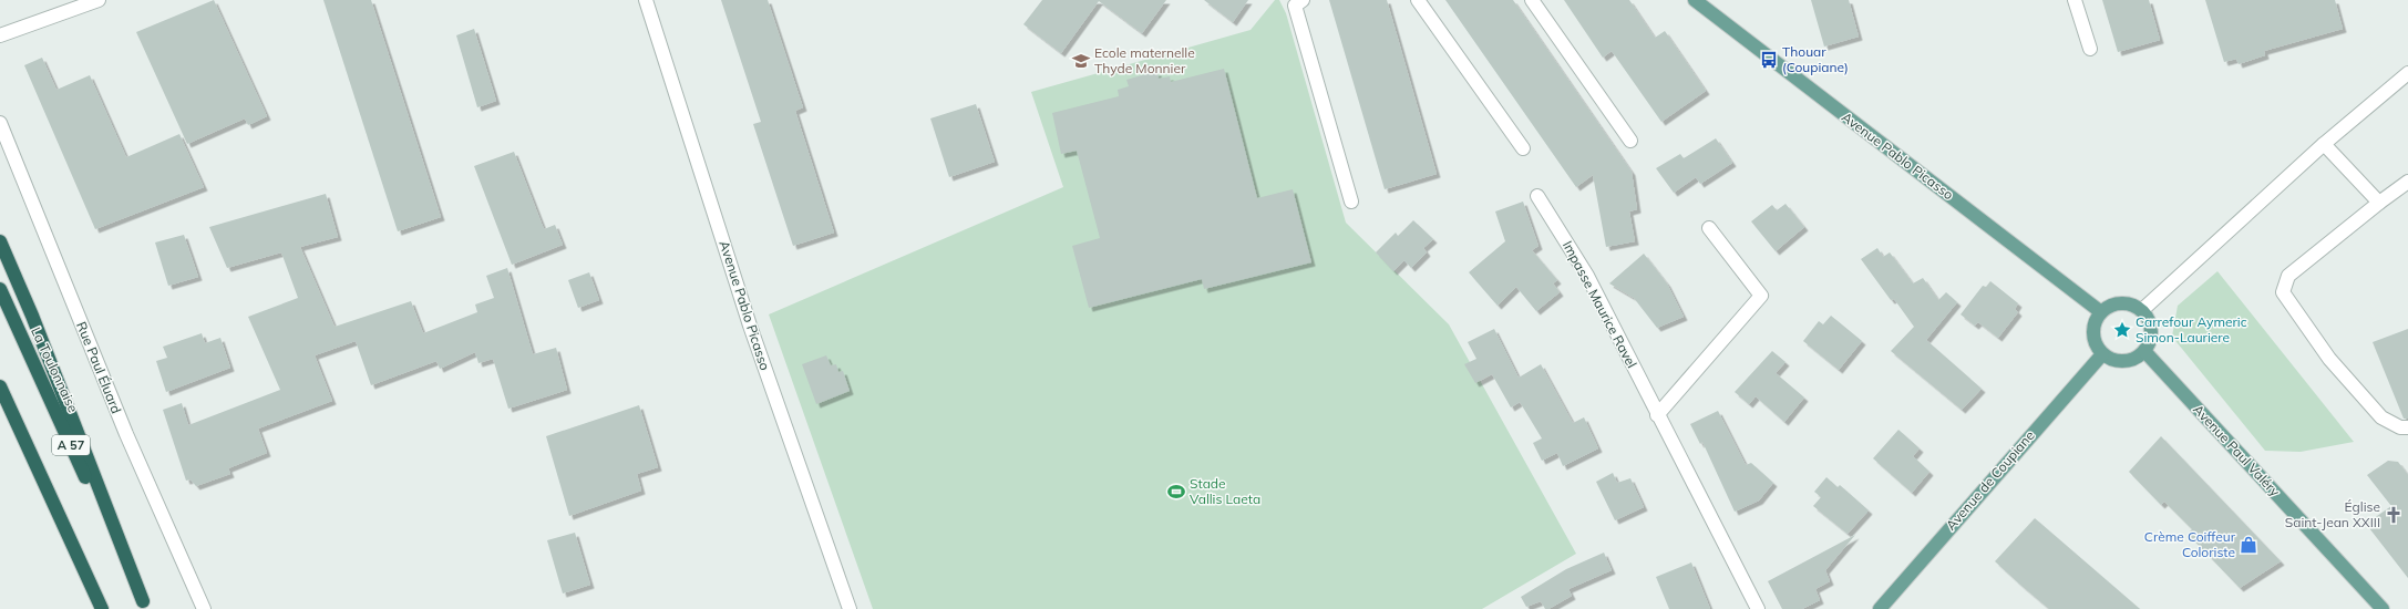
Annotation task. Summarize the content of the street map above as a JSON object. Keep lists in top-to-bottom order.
{
  "streets": {
    "highway": ["La Toulonnaise", "A 57"],
    "main road": ["Avenue Pablo Picasso", "Avenue Paul Valéry", "Avenue de Coupiane"],
    "street": ["Impasse Maurice Ravel", "Rue Paul Éluard"]
  },
  "crossings": [
    ["Avenue Pablo Picasso", "Avenue Paul Valéry"],
    ["Avenue Pablo Picasso", "Avenue de Coupiane"],
    ["Avenue Paul Valéry", "Avenue de Coupiane"]
  ],
  "places": {
    "bus stop": ["Thouar (Coupiane)"],
    "school or university": ["Ecole maternelle Thyde Monnier"],
    "place": ["Carrefour Aymeric Simon-Lauriere"],
    "sports": ["Stade Vallis Laeta"],
    "church": ["Église Saint-Jean XXIII"],
    "shop": ["Crème Coiffeur Coloriste"]
  }
}
